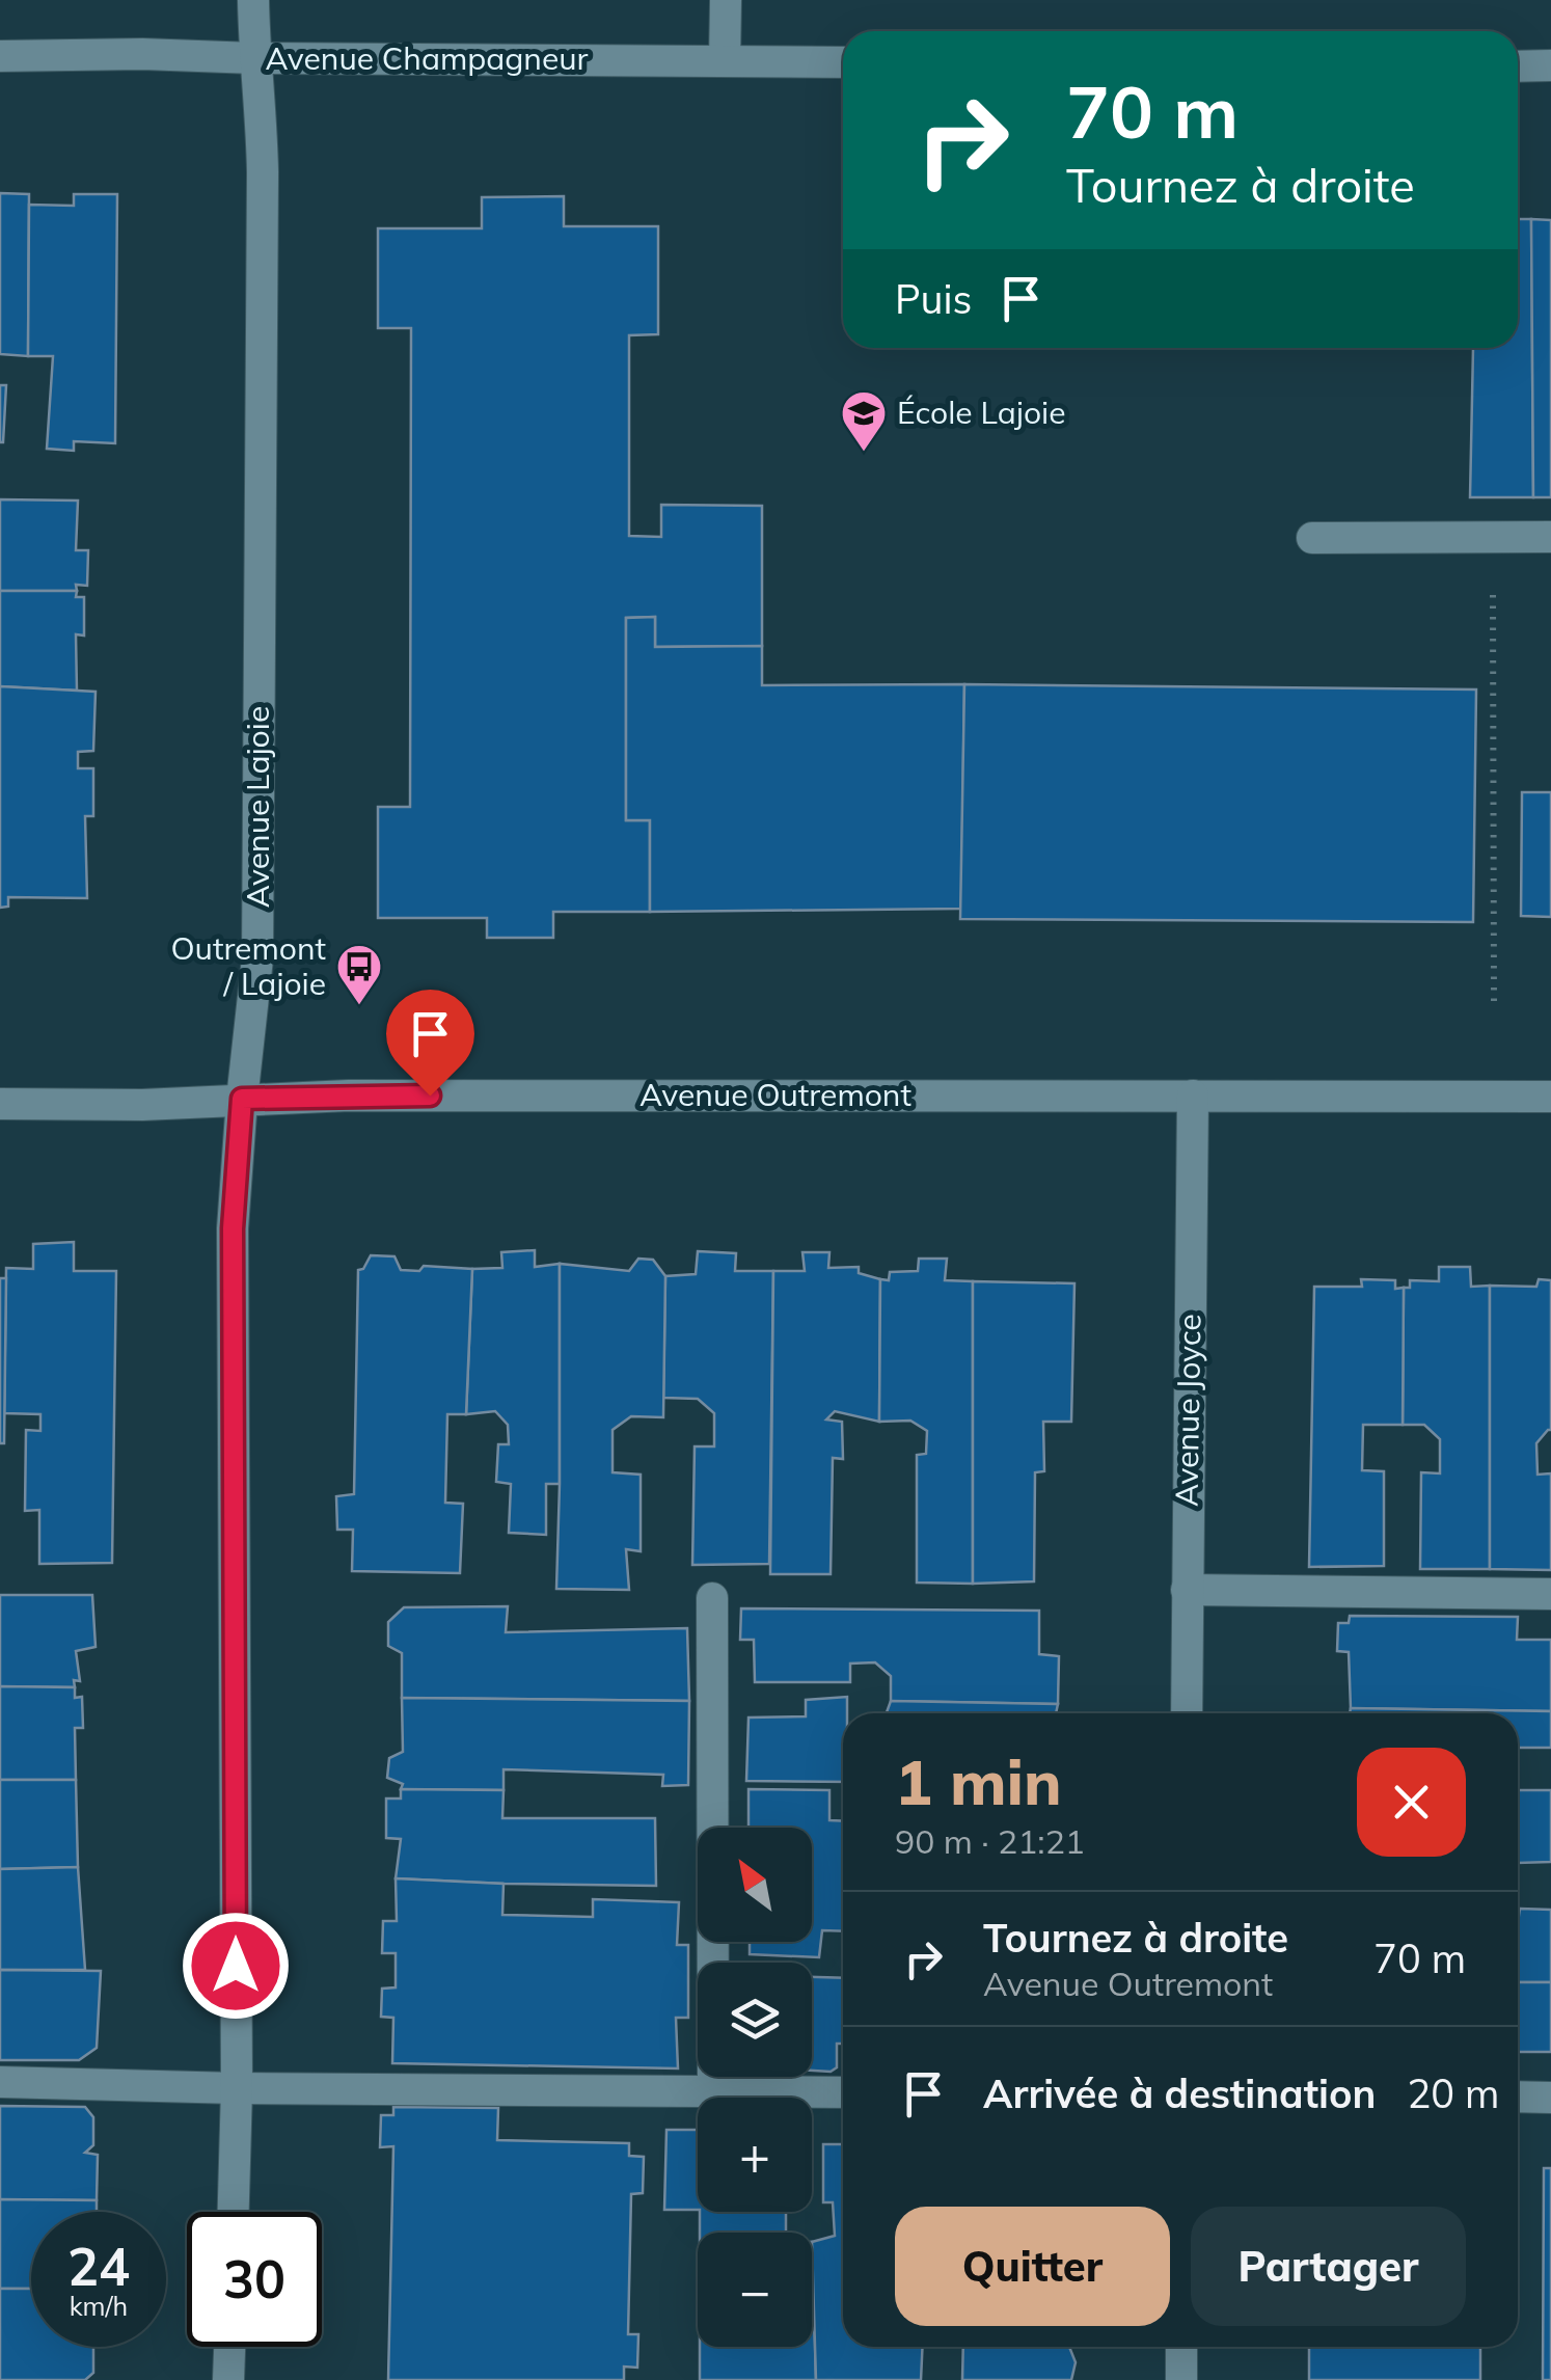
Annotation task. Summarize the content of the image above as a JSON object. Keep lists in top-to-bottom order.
{
  "streets": {
    "street": [
      "Avenue Champagneur",
      "Avenue Lajoie",
      "Avenue Outremont",
      "Avenue Joyce"
    ]
  },
  "crossings": [
    ["Avenue Champagneur", "Avenue Lajoie"],
    ["Avenue Lajoie", "Avenue Outremont"],
    ["Avenue Outremont", "Avenue Joyce"]
  ],
  "places": {
    "school or university": ["École Lajoie"],
    "bus stop": ["Outremont / Lajoie"]
  },
  "north": "top left",
  "page": {
    "turn": ["70 m", "Tournez à droite"],
    "then": "Puis",
    "heading": ["1 min", "90 m · 21:21"],
    "map_buttons": ["+", "−"],
    "list": [
      {
        "name": "Tournez à droite",
        "note": "Avenue Outremont",
        "value": "70 m"
      },
      {
        "name": "Arrivée à destination",
        "value": "20 m"
      }
    ],
    "buttons": ["Quitter", "Partager"],
    "speed": "24 km/h",
    "limit": "30"
  }
}
